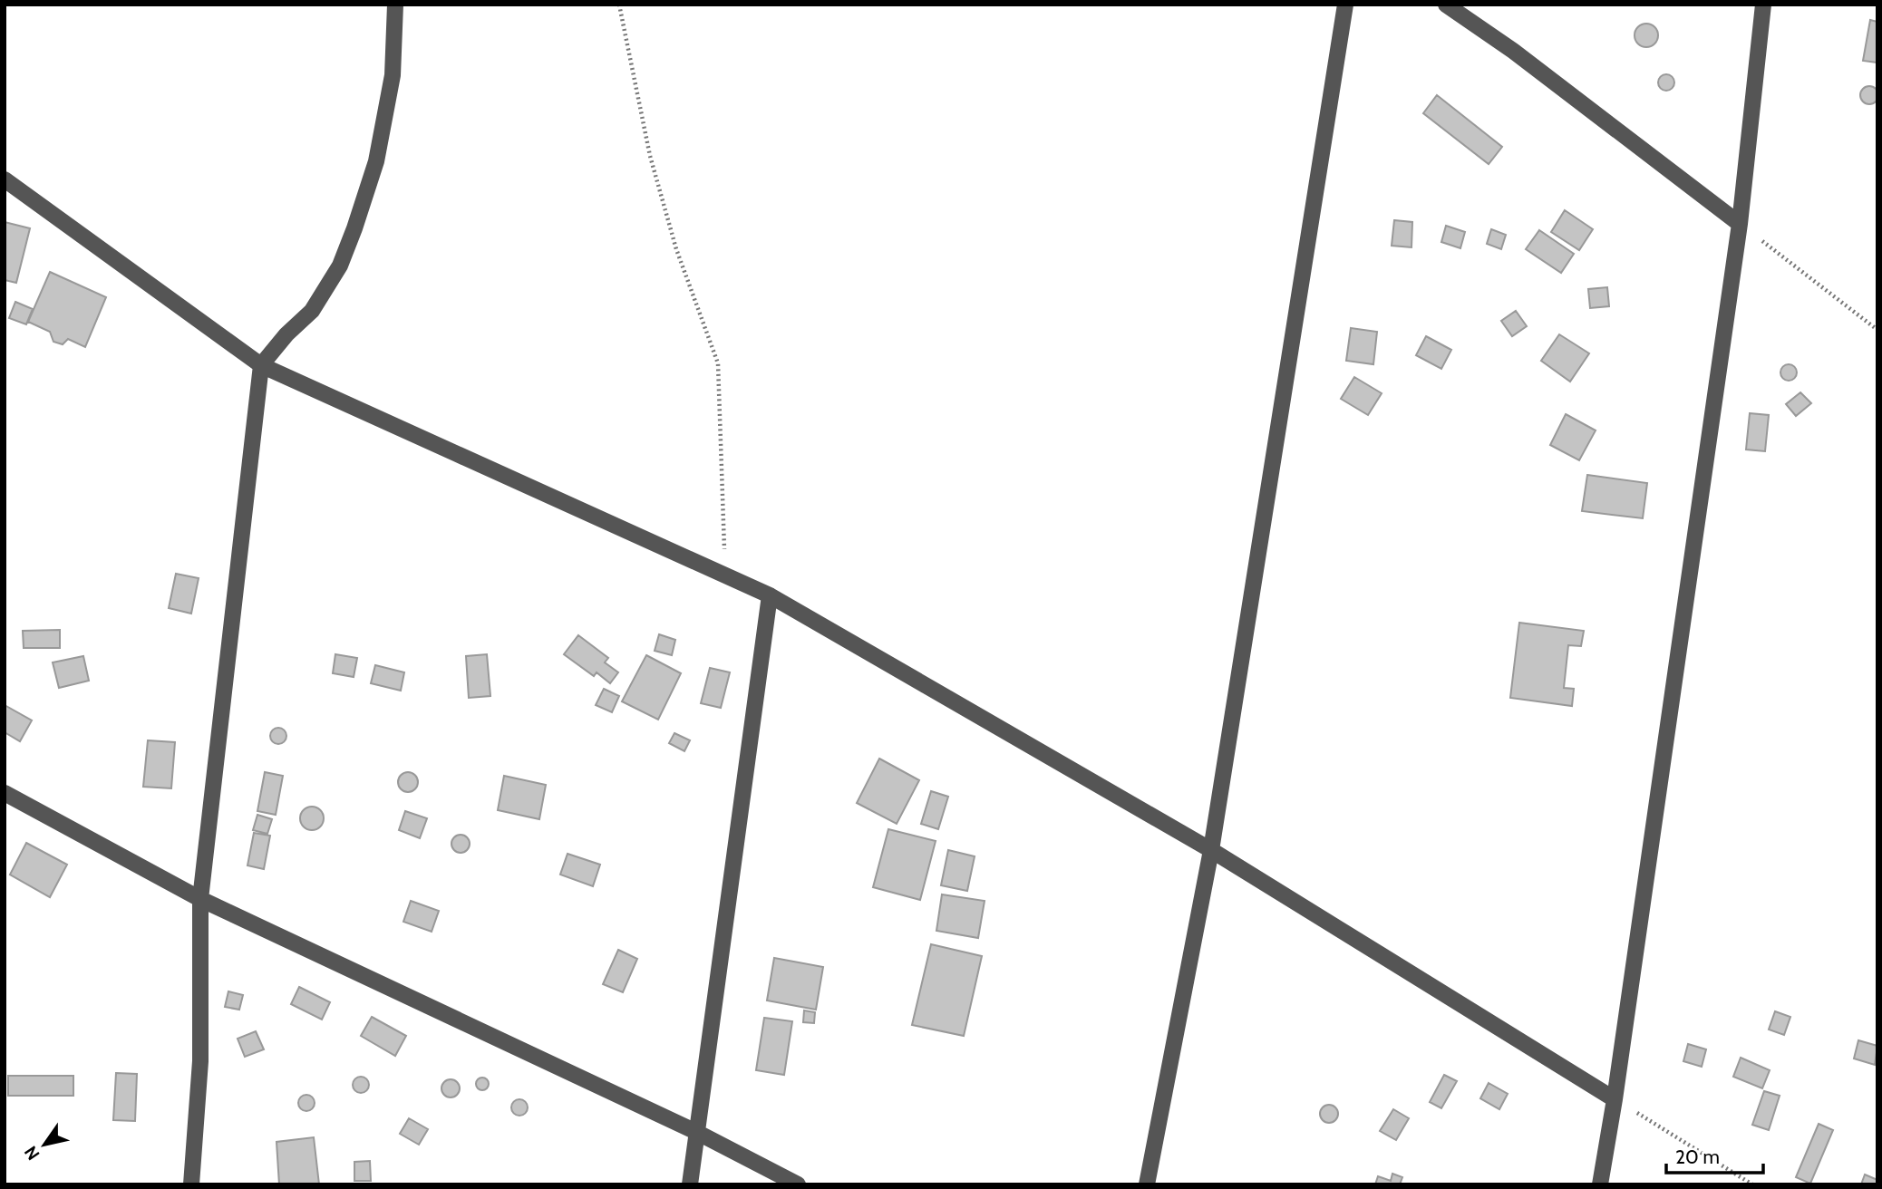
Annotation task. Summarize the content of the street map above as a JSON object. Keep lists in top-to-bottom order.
{
  "scale_bar": "20 m",
  "north": "bottom left"
}
